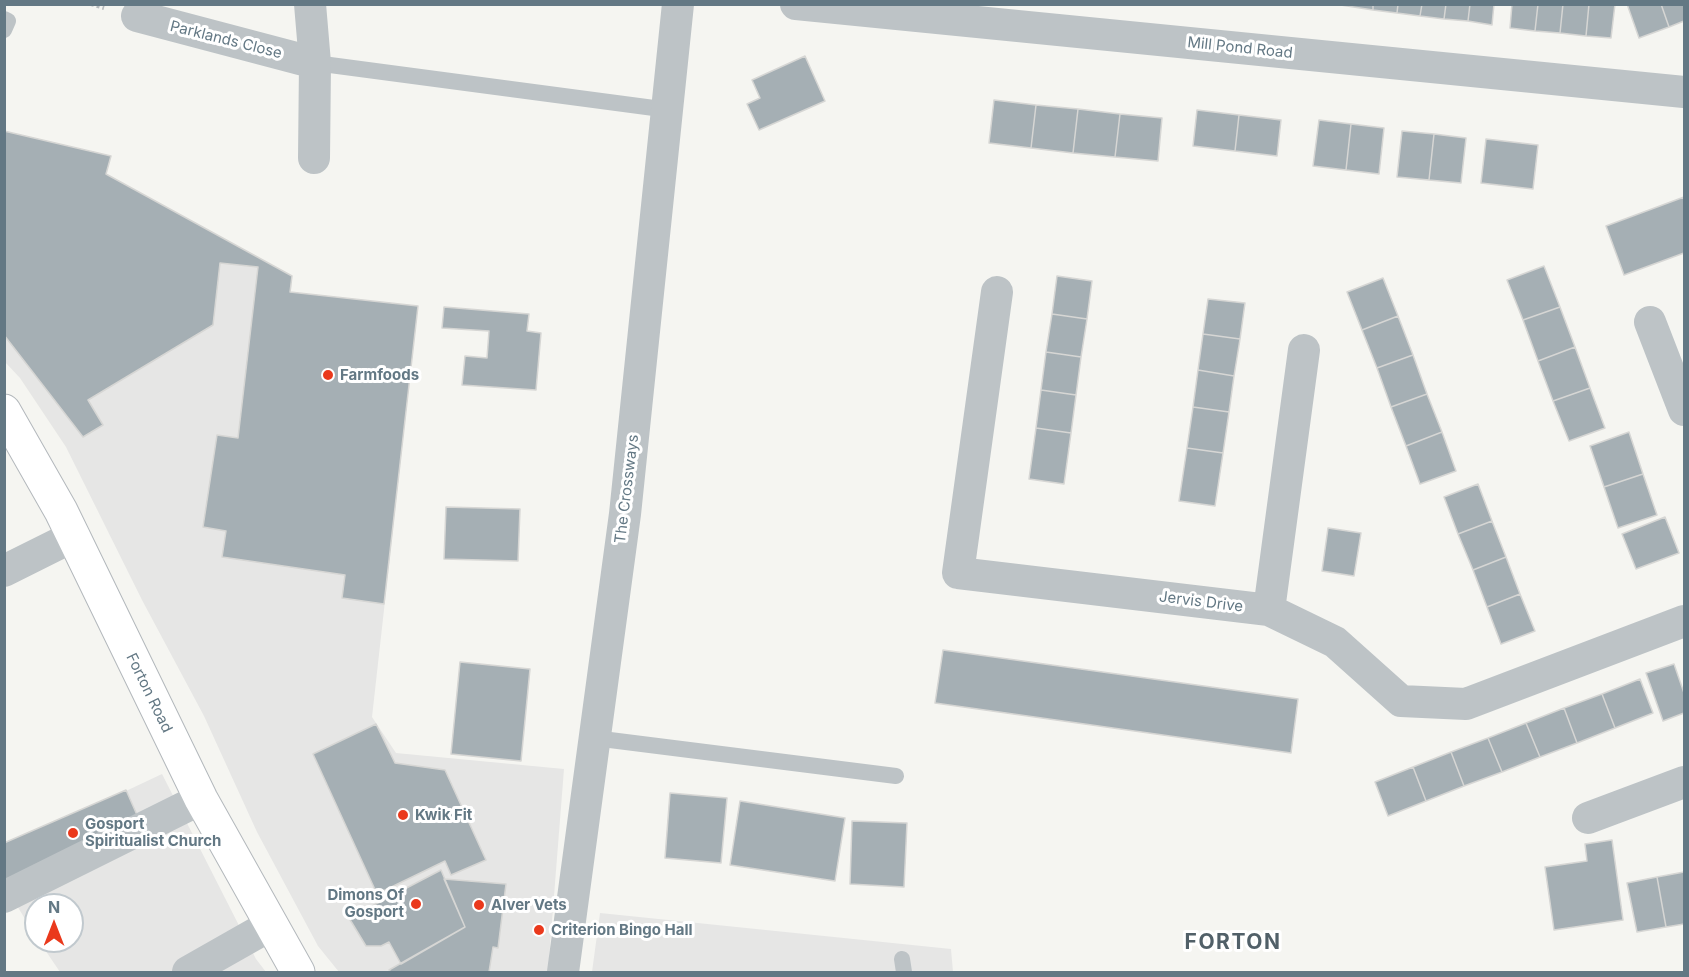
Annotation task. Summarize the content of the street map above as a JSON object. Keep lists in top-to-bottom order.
{
  "streets": {
    "main road": ["Forton Road"],
    "street": [
      "Parklands Close",
      "Mill Pond Road",
      "The Crossways",
      "Jervis Drive"
    ]
  },
  "districts": ["FORTON"],
  "places": [
    "Farmfoods",
    "Kwik Fit",
    "Gosport Spiritualist Church",
    "Dimons Of Gosport",
    "Alver Vets",
    "Criterion Bingo Hall"
  ],
  "north": "top"
}
